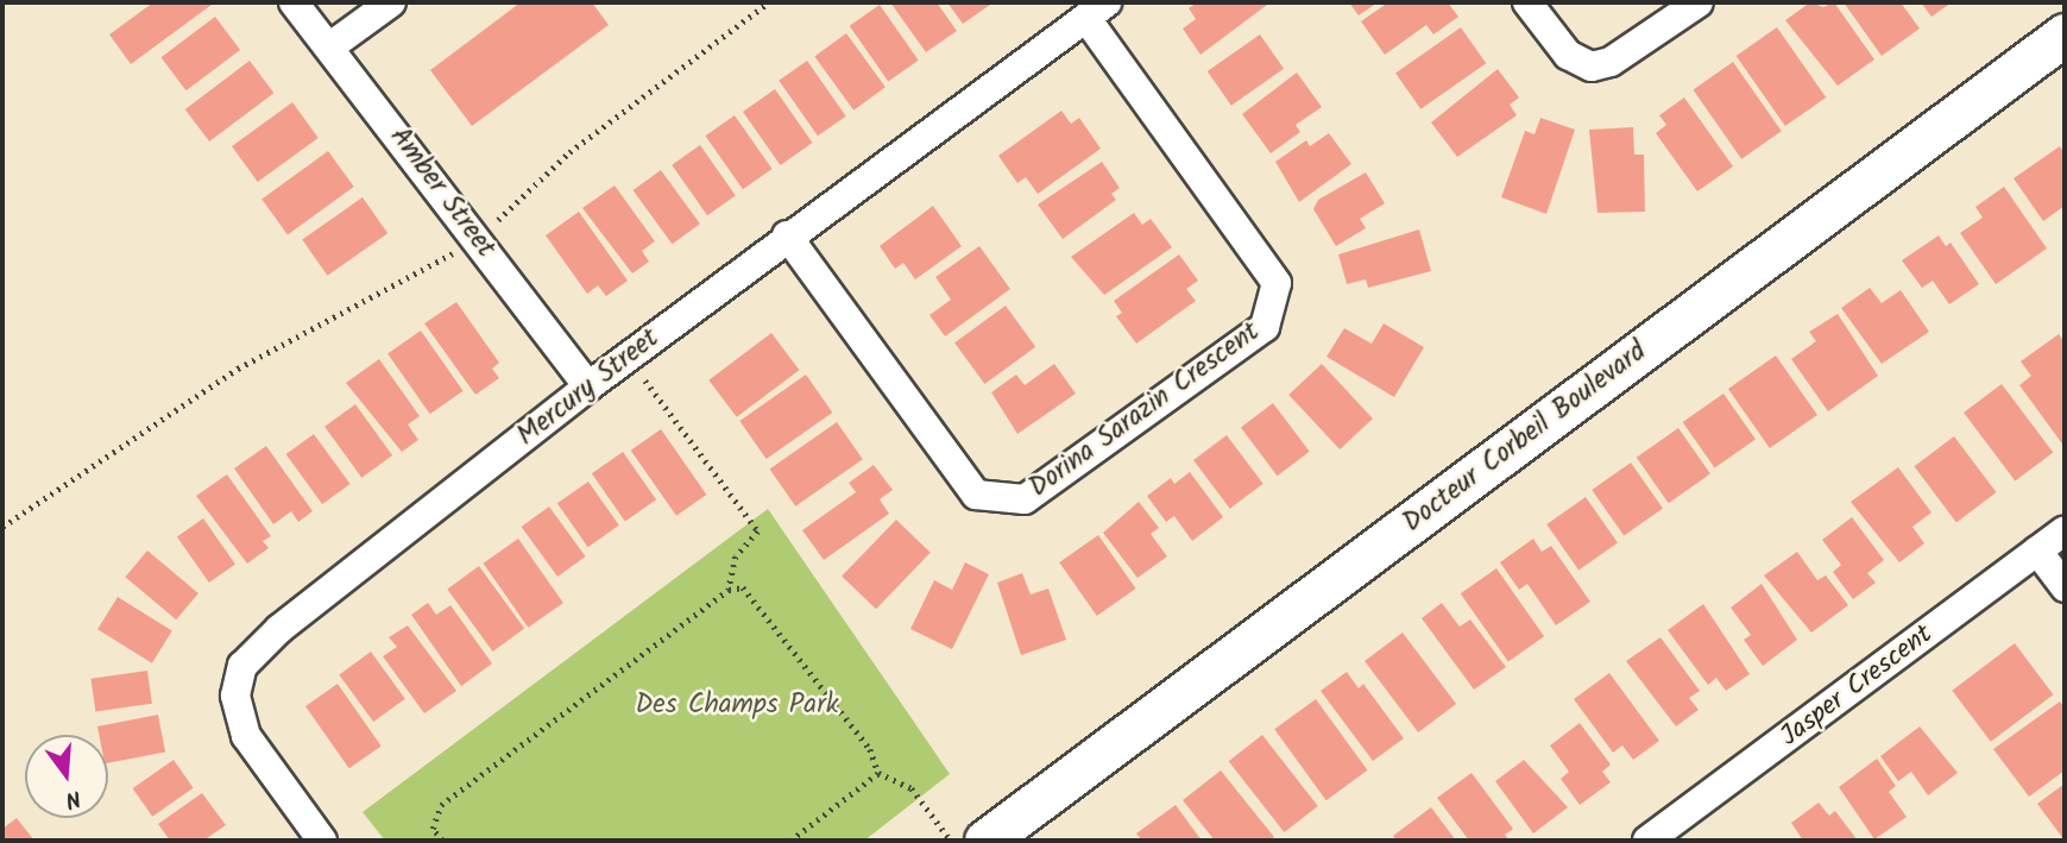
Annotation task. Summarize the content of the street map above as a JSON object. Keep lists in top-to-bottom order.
{
  "streets": {
    "street": [
      "Amber Street",
      "Mercury Street",
      "Dorina Sarazin Crescent",
      "Docteur Corbeil Boulevard",
      "Jasper Crescent"
    ]
  },
  "crossings": [
    ["Amber Street", "Mercury Street"],
    ["Mercury Street", "Dorina Sarazin Crescent"]
  ],
  "parks": ["Des Champs Park"],
  "north": "bottom"
}
